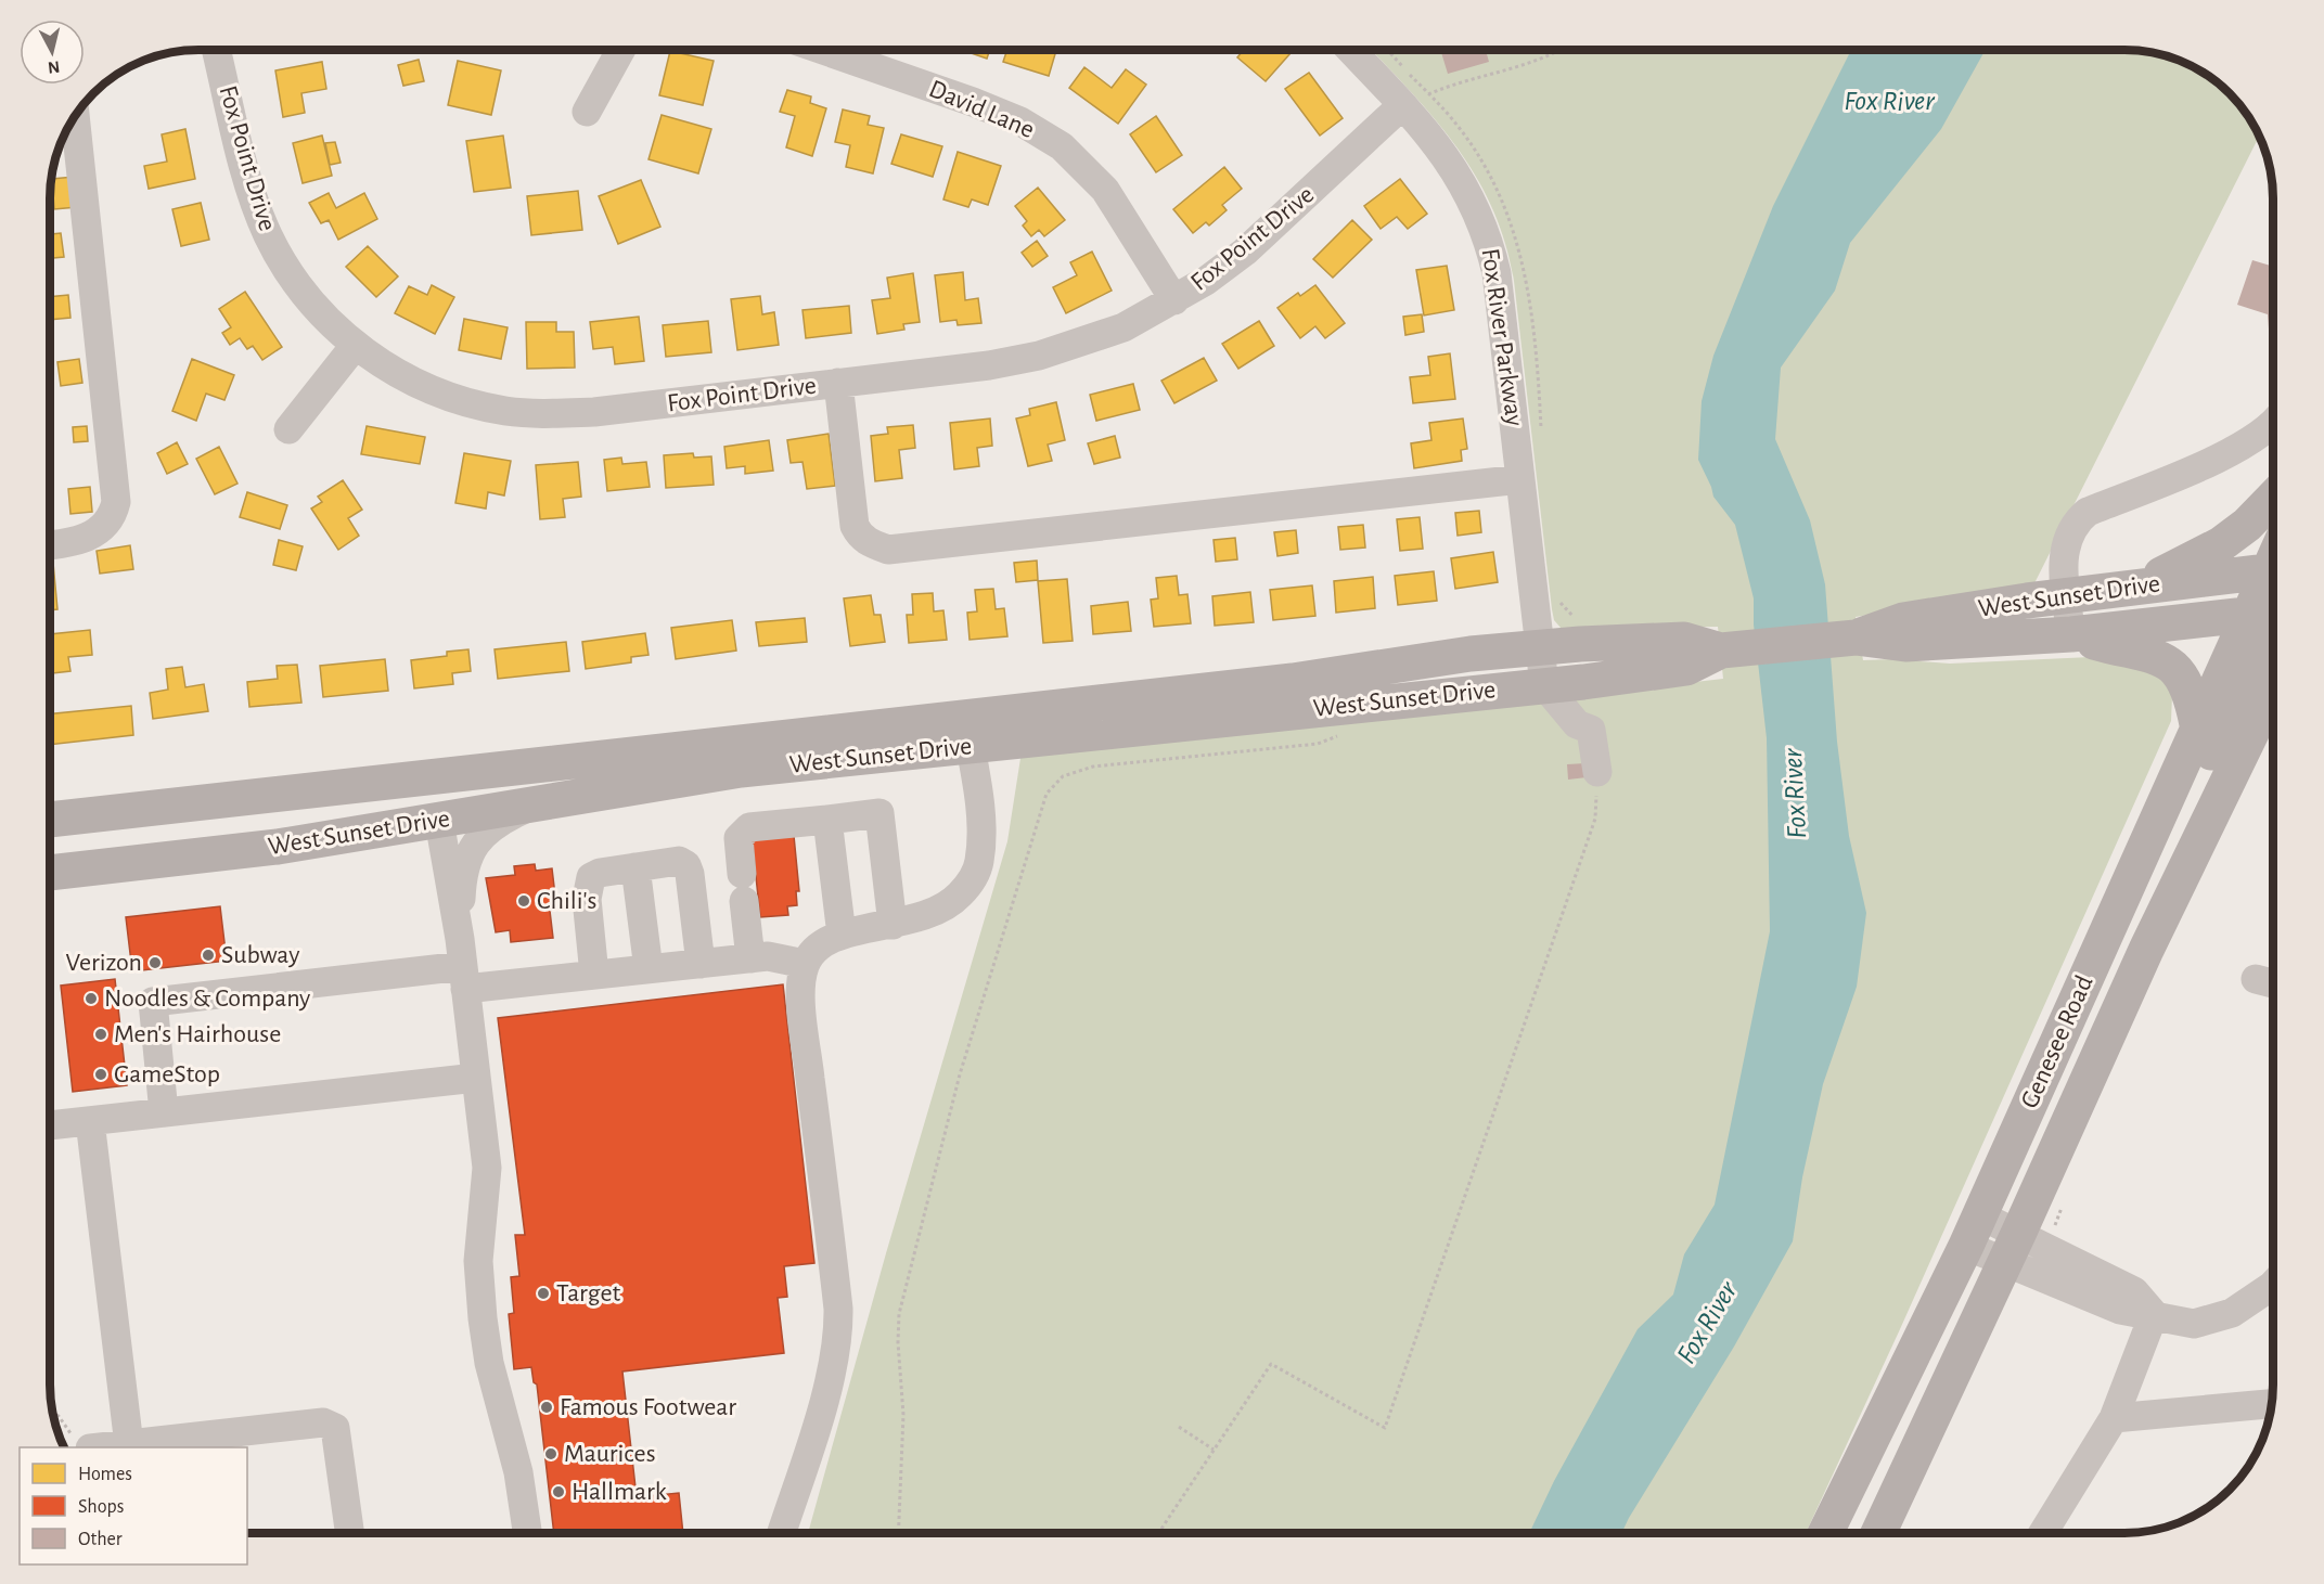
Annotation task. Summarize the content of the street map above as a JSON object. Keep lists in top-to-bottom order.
{
  "streets": {
    "main road": ["West Sunset Drive", "Genesee Road"],
    "street": ["David Lane", "Fox Point Drive", "Fox River Parkway"]
  },
  "crossings": [
    ["David Lane", "Fox Point Drive"],
    ["Fox Point Drive", "Fox River Parkway"],
    ["Fox River Parkway", "West Sunset Drive"],
    ["West Sunset Drive", "Genesee Road"]
  ],
  "water": ["Fox River"],
  "places": [
    "Chili's",
    "Subway",
    "Verizon",
    "Noodles & Company",
    "Men's Hairhouse",
    "GameStop",
    "Target",
    "Famous Footwear",
    "Maurices",
    "Hallmark"
  ],
  "legend": ["Homes", "Shops", "Other"],
  "north": "bottom"
}
